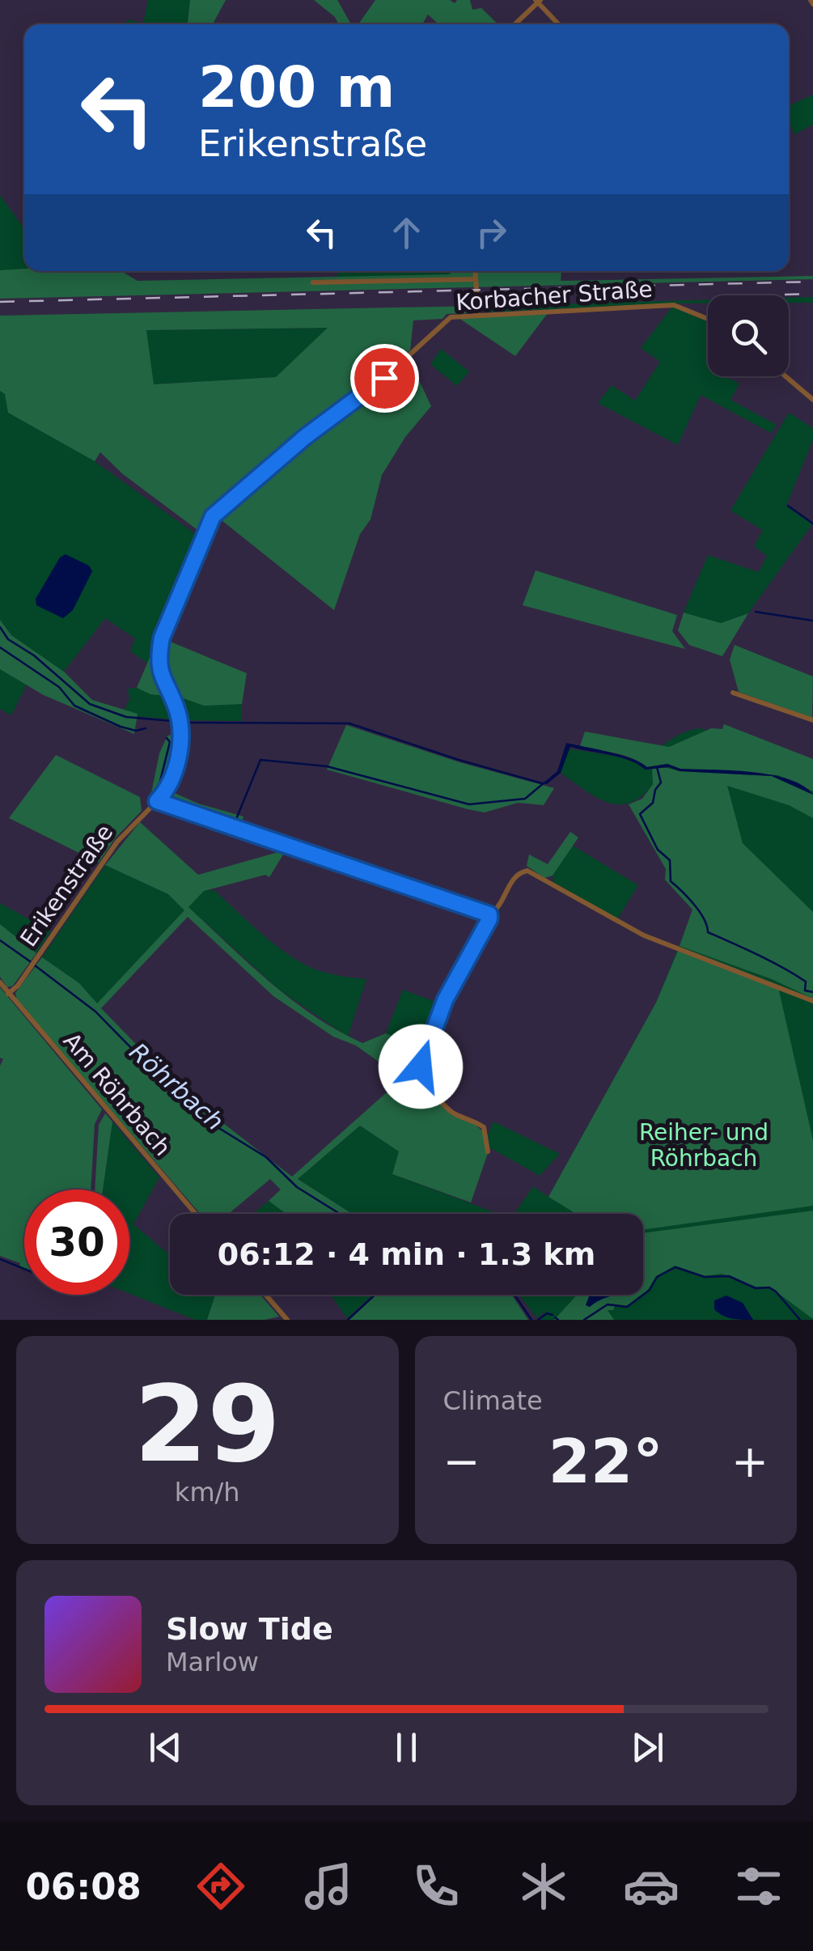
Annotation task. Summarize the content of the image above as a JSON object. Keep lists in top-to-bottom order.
{
  "streets": {
    "street": ["Korbacher Straße", "Erikenstraße", "Am Röhrbach"]
  },
  "crossings": [
    ["Korbacher Straße", "Erikenstraße"],
    ["Erikenstraße", "Am Röhrbach"]
  ],
  "water": ["Röhrbach"],
  "parks": ["Reiher- und Röhrbach"],
  "page": {
    "turn": ["200 m", "Erikenstraße"],
    "limit": "30",
    "trip": "06:12 · 4 min · 1.3 km",
    "tile": [
      ["29", "km/h"],
      "Climate"
    ],
    "heat": ["−", "22°", "+"],
    "song": ["Slow Tide", "Marlow"],
    "tabs": "06:08"
  }
}
